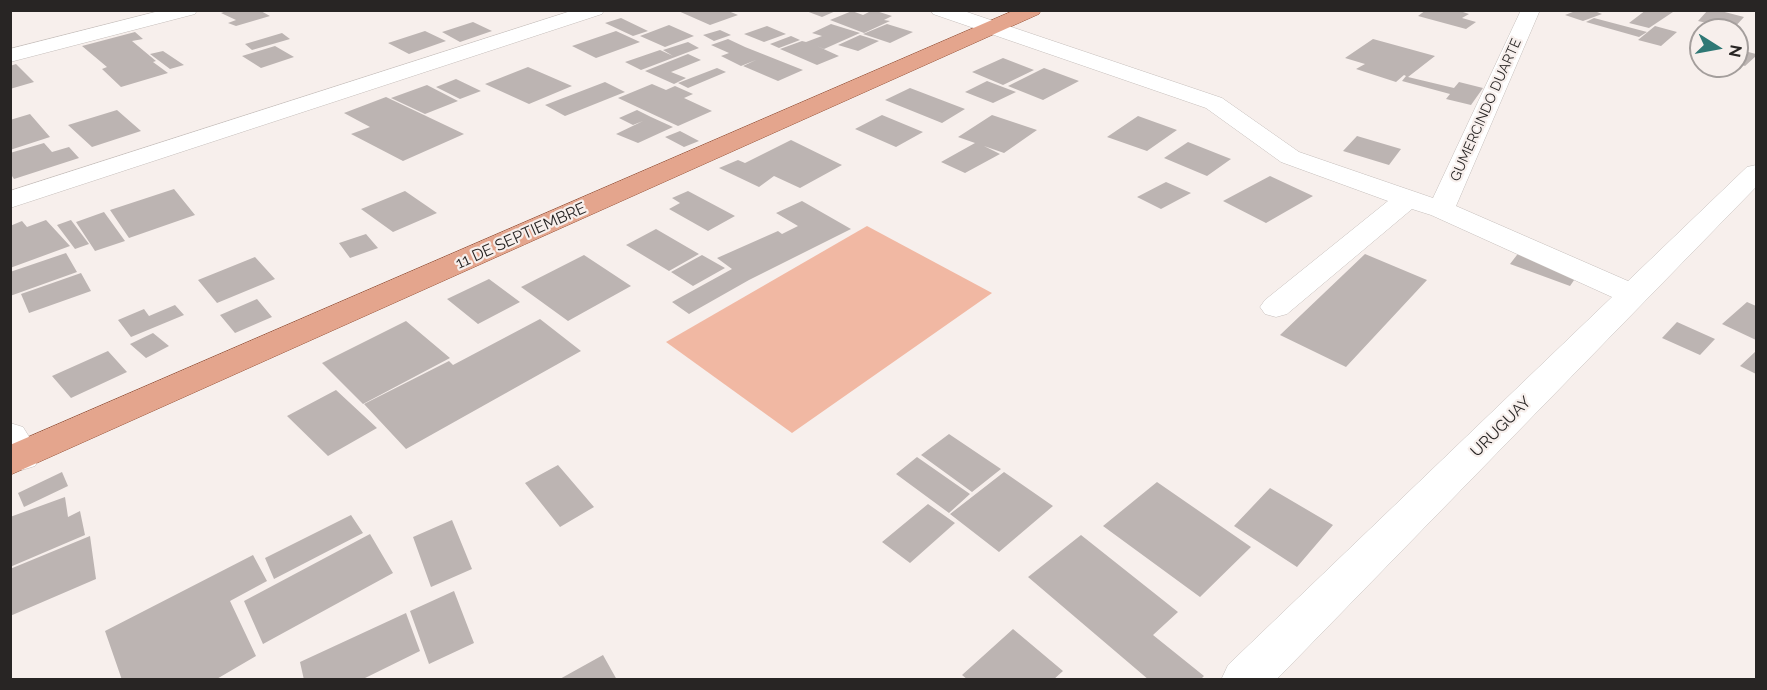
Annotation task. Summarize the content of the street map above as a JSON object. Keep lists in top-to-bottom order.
{
  "streets": {
    "main road": ["11 DE SEPTIEMBRE"],
    "street": ["GUMERCINDO DUARTE", "URUGUAY"]
  },
  "north": "right"
}
